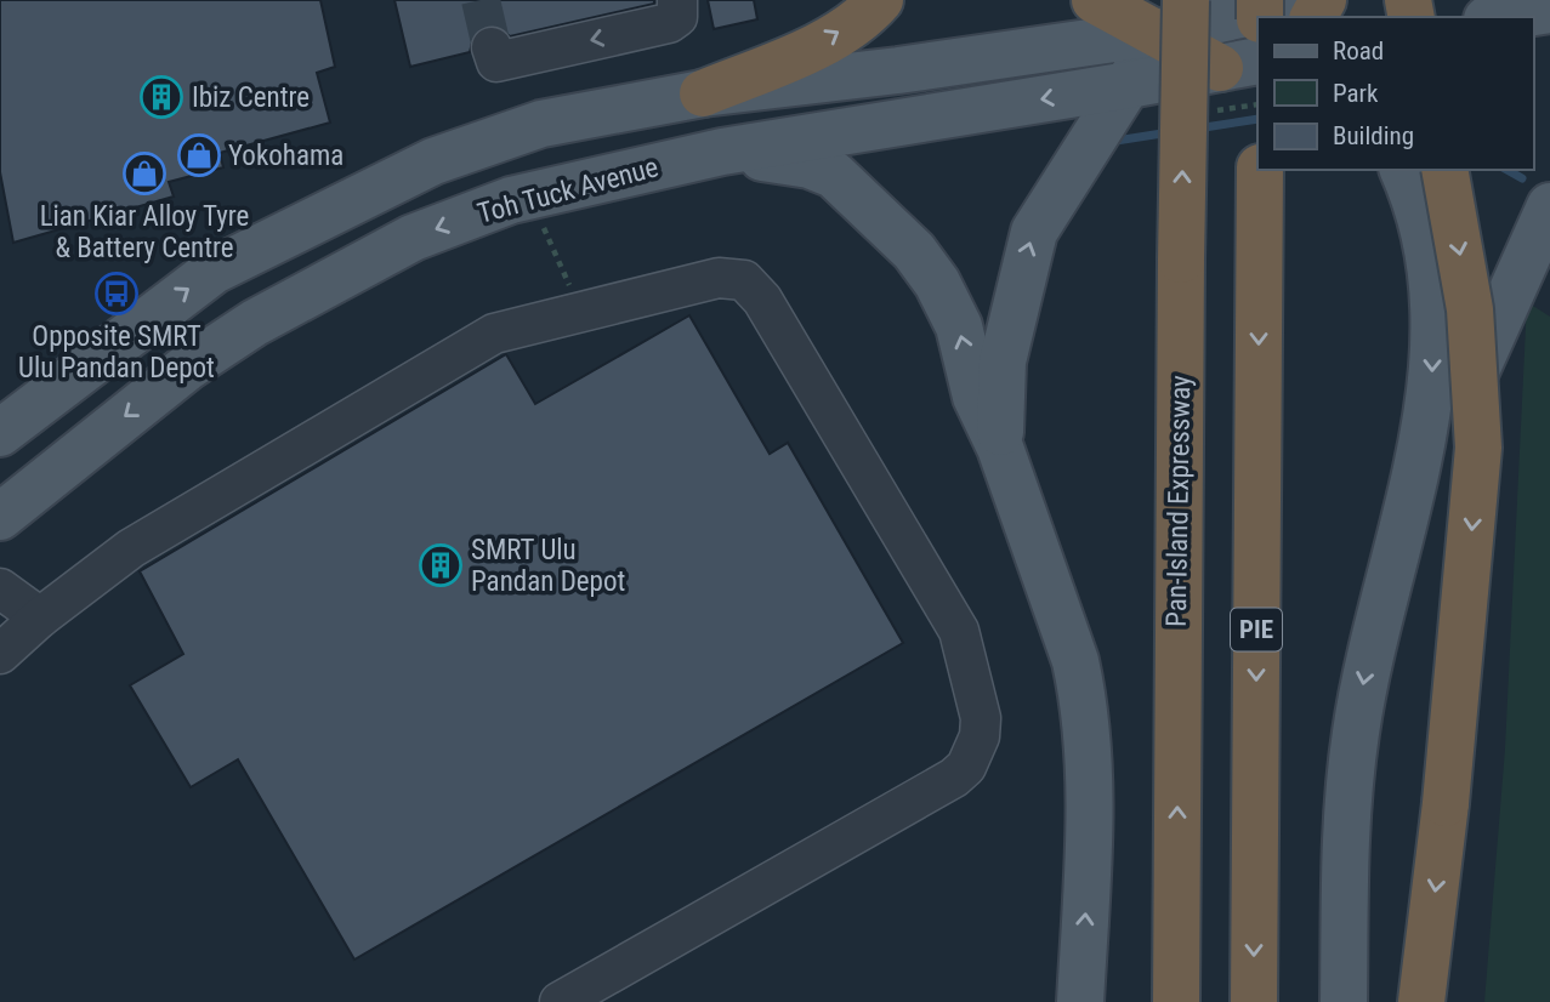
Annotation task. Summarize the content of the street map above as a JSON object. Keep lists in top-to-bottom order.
{
  "streets": {
    "highway": ["Pan-Island Expressway", "PIE"],
    "main road": ["Toh Tuck Avenue"]
  },
  "places": {
    "building": ["Ibiz Centre", "SMRT Ulu Pandan Depot"],
    "shop": ["Yokohama", "Lian Kiar Alloy Tyre & Battery Centre"],
    "bus stop": ["Opposite SMRT Ulu Pandan Depot"]
  },
  "legend": ["Road", "Park", "Building"]
}
